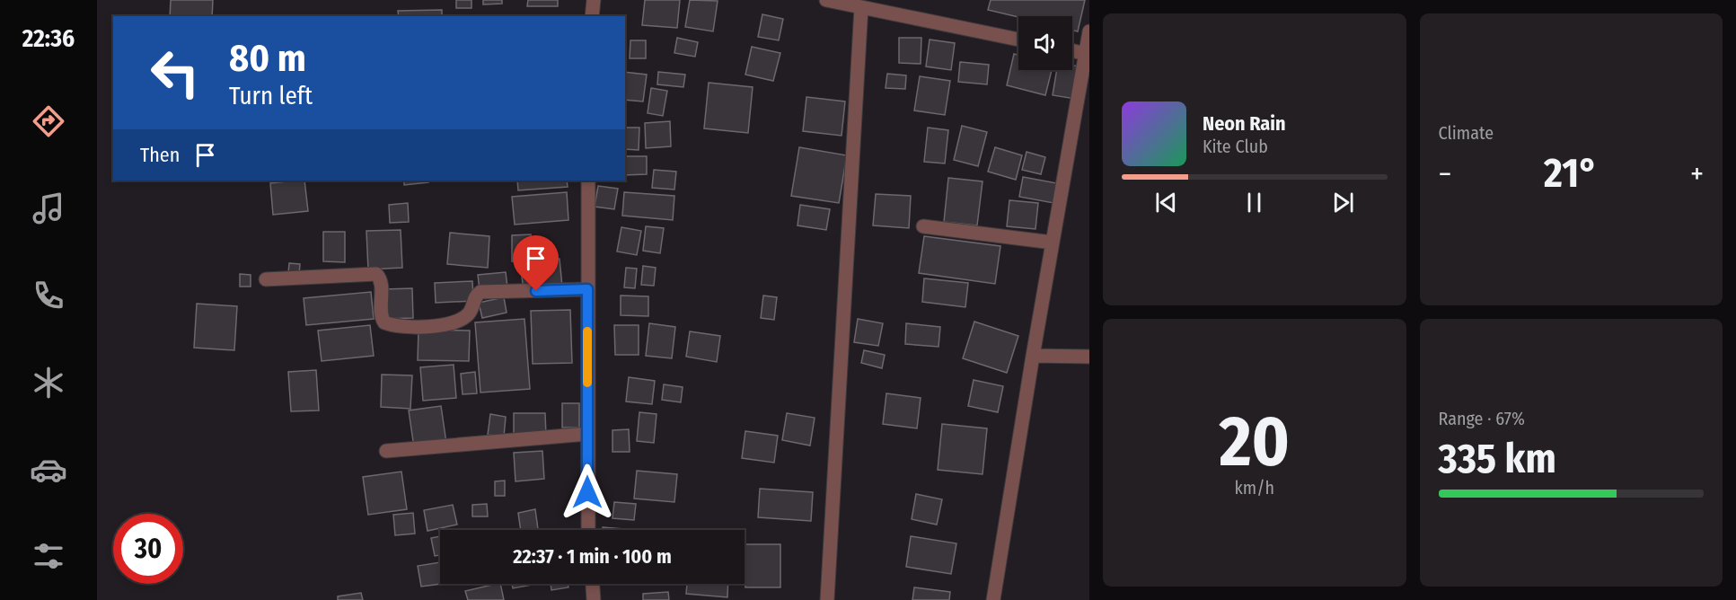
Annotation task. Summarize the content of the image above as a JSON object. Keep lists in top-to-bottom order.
{
  "page": {
    "tabs": "22:36",
    "tile": [
      "Climate",
      ["20", "km/h"],
      ["Range · 67%", "335 km"]
    ],
    "turn": ["80 m", "Turn left"],
    "song": ["Neon Rain", "Kite Club"],
    "then": "Then",
    "heat": ["−", "21°", "+"],
    "limit": "30",
    "trip": "22:37 · 1 min · 100 m"
  }
}
